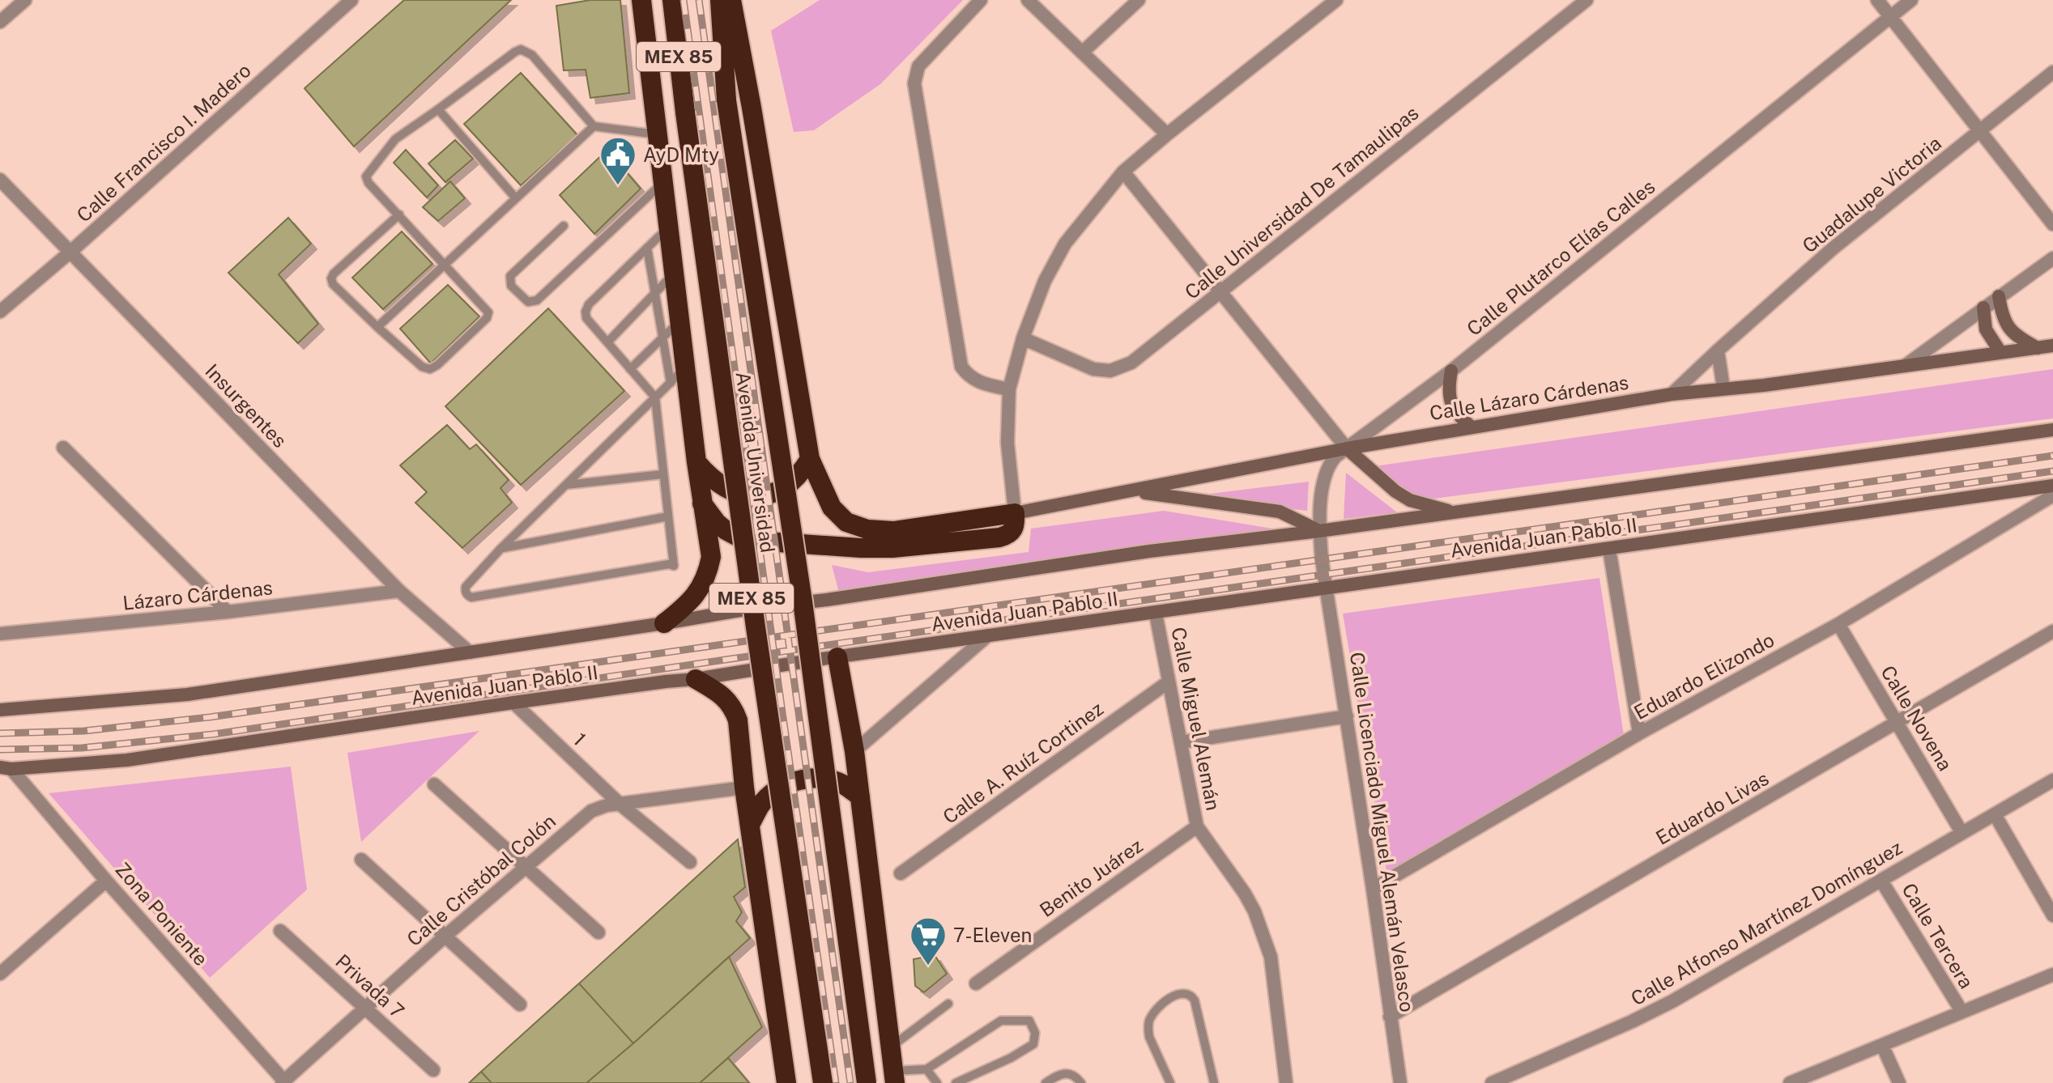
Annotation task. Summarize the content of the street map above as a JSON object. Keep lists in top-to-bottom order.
{
  "streets": {
    "highway": ["MEX 85", "Avenida Universidad"],
    "street": [
      "Calle Francisco I. Madero",
      "Guadalupe Victoria",
      "Calle Universidad De Tamaulipas",
      "Calle Plutarco Elías Calles",
      "Calle Lázaro Cárdenas",
      "Insurgentes",
      "Avenida Juan Pablo II",
      "Lázaro Cárdenas",
      "Eduardo Elizondo",
      "Calle Novena",
      "Calle Miguel Alemán",
      "1",
      "Calle A. Ruíz Cortinez",
      "Eduardo Livas",
      "Calle Licenciado Miguel Alemán Velasco",
      "Benito Juárez",
      "Calle Cristóbal Colón",
      "Zona Poniente",
      "Calle Alfonso Martínez Domínguez",
      "Calle Tercera",
      "Privada 7"
    ]
  },
  "crossings": [
    ["Calle Francisco I. Madero", "Insurgentes"],
    ["Guadalupe Victoria", "Calle Lázaro Cárdenas"],
    ["Calle Plutarco Elías Calles", "Calle Lázaro Cárdenas"],
    ["Calle Plutarco Elías Calles", "Avenida Juan Pablo II"],
    ["Calle Plutarco Elías Calles", "Calle Licenciado Miguel Alemán Velasco"],
    ["Insurgentes", "Avenida Juan Pablo II"],
    ["Insurgentes", "Lázaro Cárdenas"],
    ["Avenida Juan Pablo II", "Calle Miguel Alemán"],
    ["Avenida Juan Pablo II", "1"],
    ["Avenida Juan Pablo II", "Calle Licenciado Miguel Alemán Velasco"],
    ["Avenida Juan Pablo II", "Zona Poniente"],
    ["Eduardo Elizondo", "Calle Novena"],
    ["Eduardo Elizondo", "Calle Licenciado Miguel Alemán Velasco"],
    ["Calle Novena", "Eduardo Livas"],
    ["Calle Novena", "Calle Alfonso Martínez Domínguez"],
    ["Calle Miguel Alemán", "Calle A. Ruíz Cortinez"],
    ["Calle Miguel Alemán", "Benito Juárez"],
    ["1", "Calle Cristóbal Colón"],
    ["Eduardo Livas", "Calle Licenciado Miguel Alemán Velasco"],
    ["Calle Cristóbal Colón", "Zona Poniente"],
    ["Calle Cristóbal Colón", "Privada 7"],
    ["Calle Alfonso Martínez Domínguez", "Calle Tercera"]
  ],
  "places": {
    "public building": ["AyD Mty"],
    "supermarket": ["7-Eleven"]
  }
}
